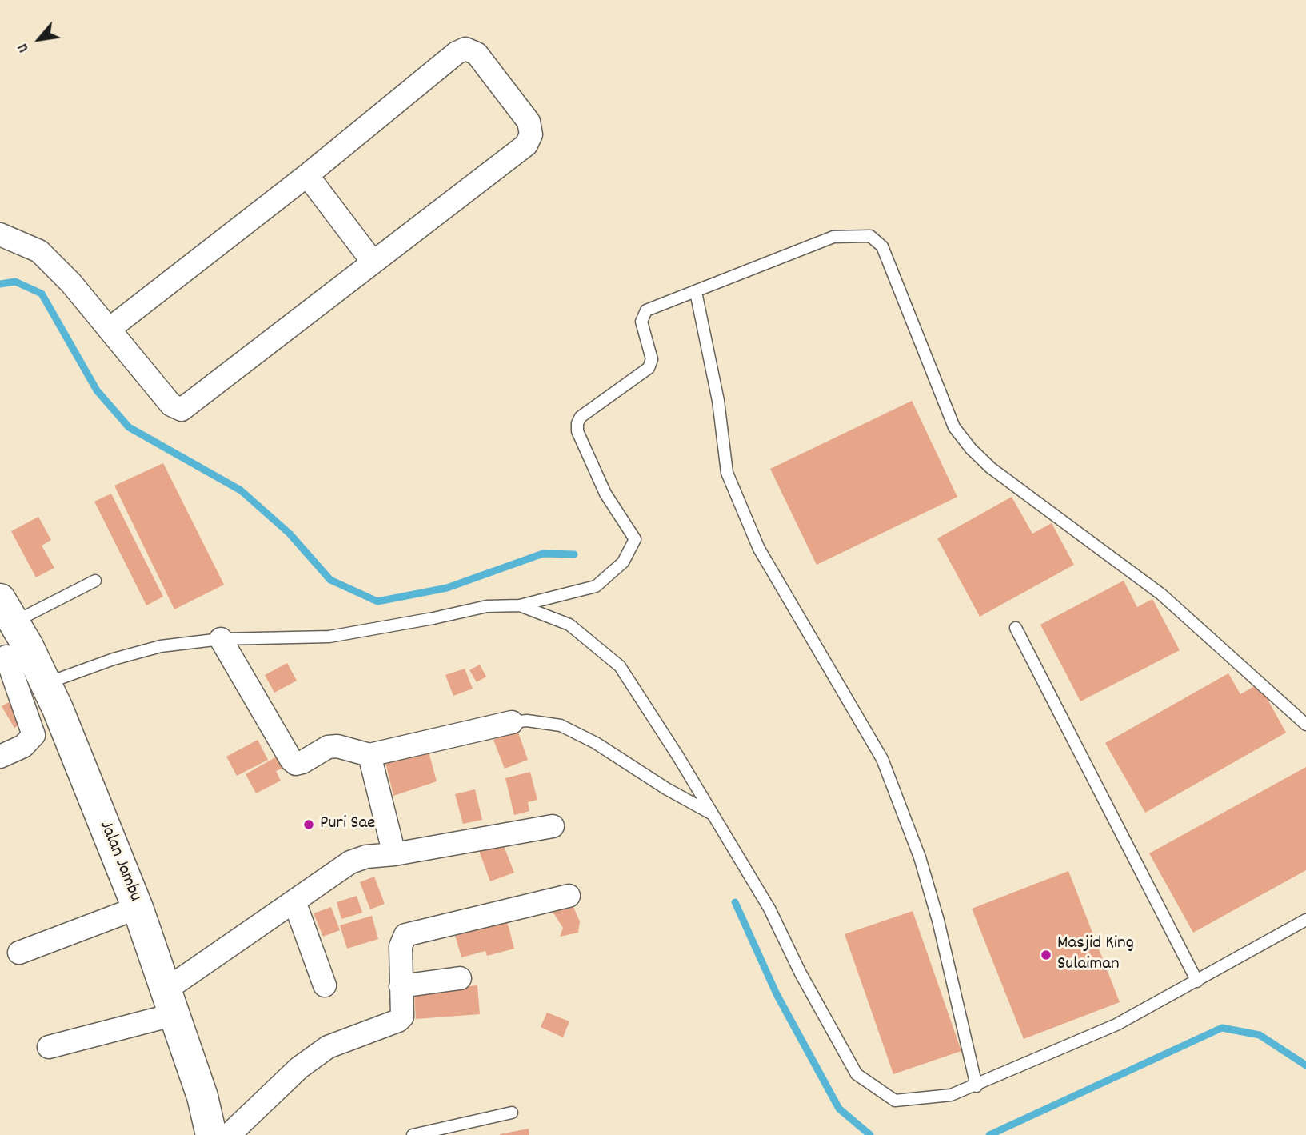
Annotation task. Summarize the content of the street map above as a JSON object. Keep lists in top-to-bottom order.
{
  "streets": {
    "street": ["Jalan Jambu"]
  },
  "places": ["Puri Sae", "Masjid King Sulaiman"],
  "north": "bottom left"
}
